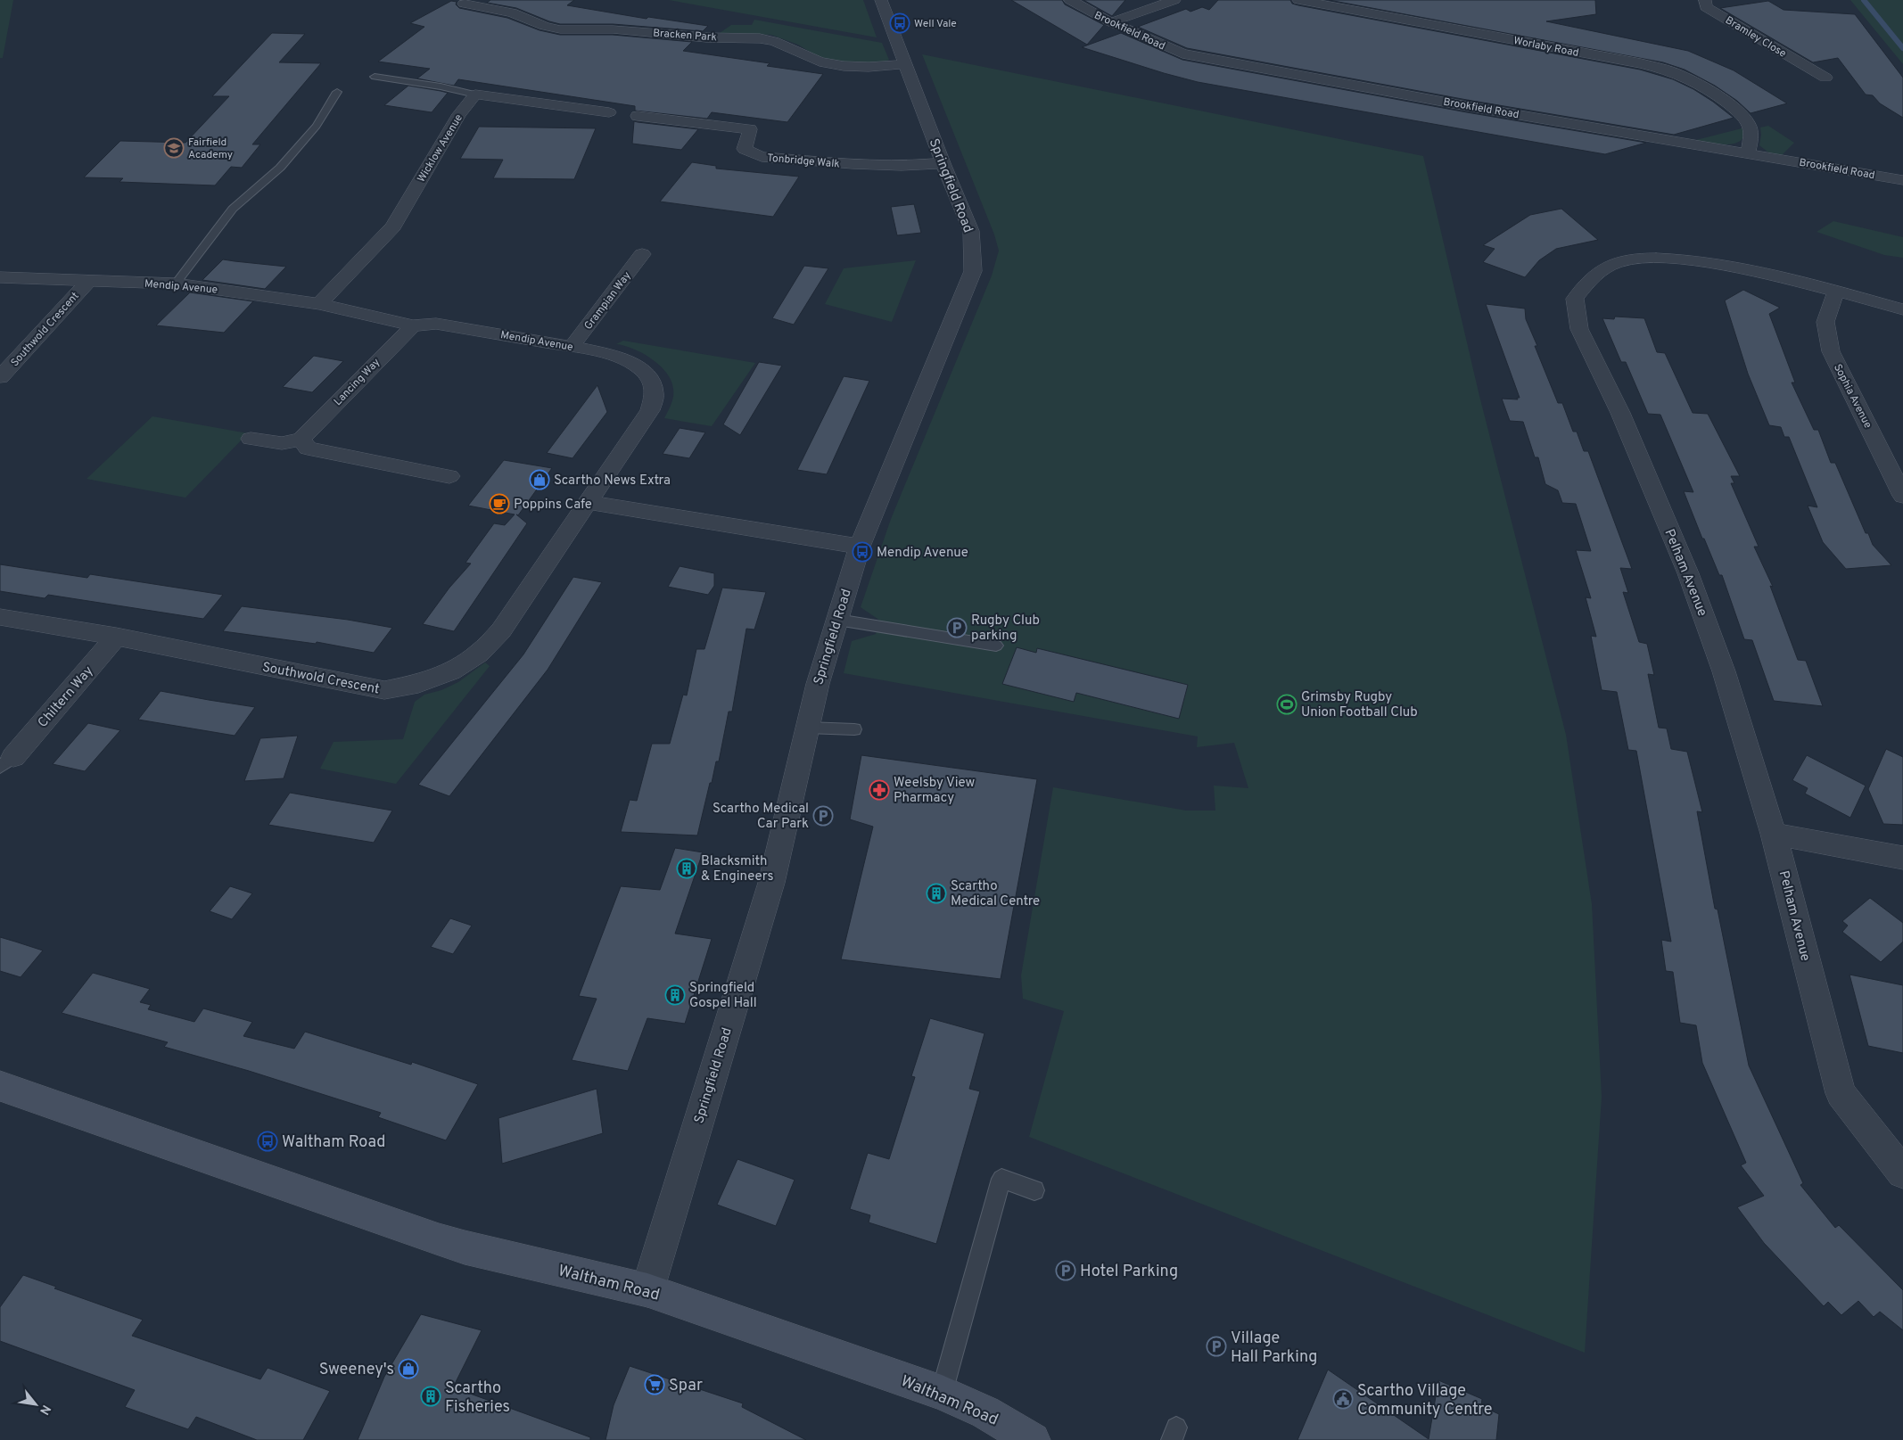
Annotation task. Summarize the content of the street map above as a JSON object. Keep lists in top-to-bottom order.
{
  "streets": {
    "main road": ["Waltham Road"],
    "street": [
      "Brookfield Road",
      "Bracken Park",
      "Bramley Close",
      "Worlaby Road",
      "Wicklow Avenue",
      "Tonbridge Walk",
      "Springfield Road",
      "Mendip Avenue",
      "Grampian Way",
      "Southwold Crescent",
      "Lancing Way",
      "Sophia Avenue",
      "Pelham Avenue",
      "Chiltern Way"
    ]
  },
  "crossings": [
    ["Brookfield Road", "Worlaby Road"],
    ["Bracken Park", "Springfield Road"],
    ["Wicklow Avenue", "Mendip Avenue"],
    ["Tonbridge Walk", "Springfield Road"],
    ["Springfield Road", "Waltham Road"],
    ["Mendip Avenue", "Grampian Way"],
    ["Mendip Avenue", "Southwold Crescent"],
    ["Mendip Avenue", "Lancing Way"],
    ["Southwold Crescent", "Chiltern Way"],
    ["Sophia Avenue", "Pelham Avenue"]
  ],
  "places": {
    "bus stop": ["Well Vale", "Mendip Avenue", "Waltham Road"],
    "school or university": ["Fairfield Academy"],
    "shop": ["Scartho News Extra", "Sweeney's"],
    "cafe": ["Poppins Cafe"],
    "parking": [
      "Rugby Club parking",
      "Scartho Medical Car Park",
      "Hotel Parking",
      "Village Hall Parking"
    ],
    "sports": ["Grimsby Rugby Union Football Club"],
    "pharmacy": ["Weelsby View Pharmacy"],
    "building": [
      "Blacksmith & Engineers",
      "Scartho Medical Centre",
      "Springfield Gospel Hall",
      "Scartho Fisheries"
    ],
    "supermarket": ["Spar"],
    "public building": ["Scartho Village Community Centre"]
  },
  "north": "bottom right"
}
